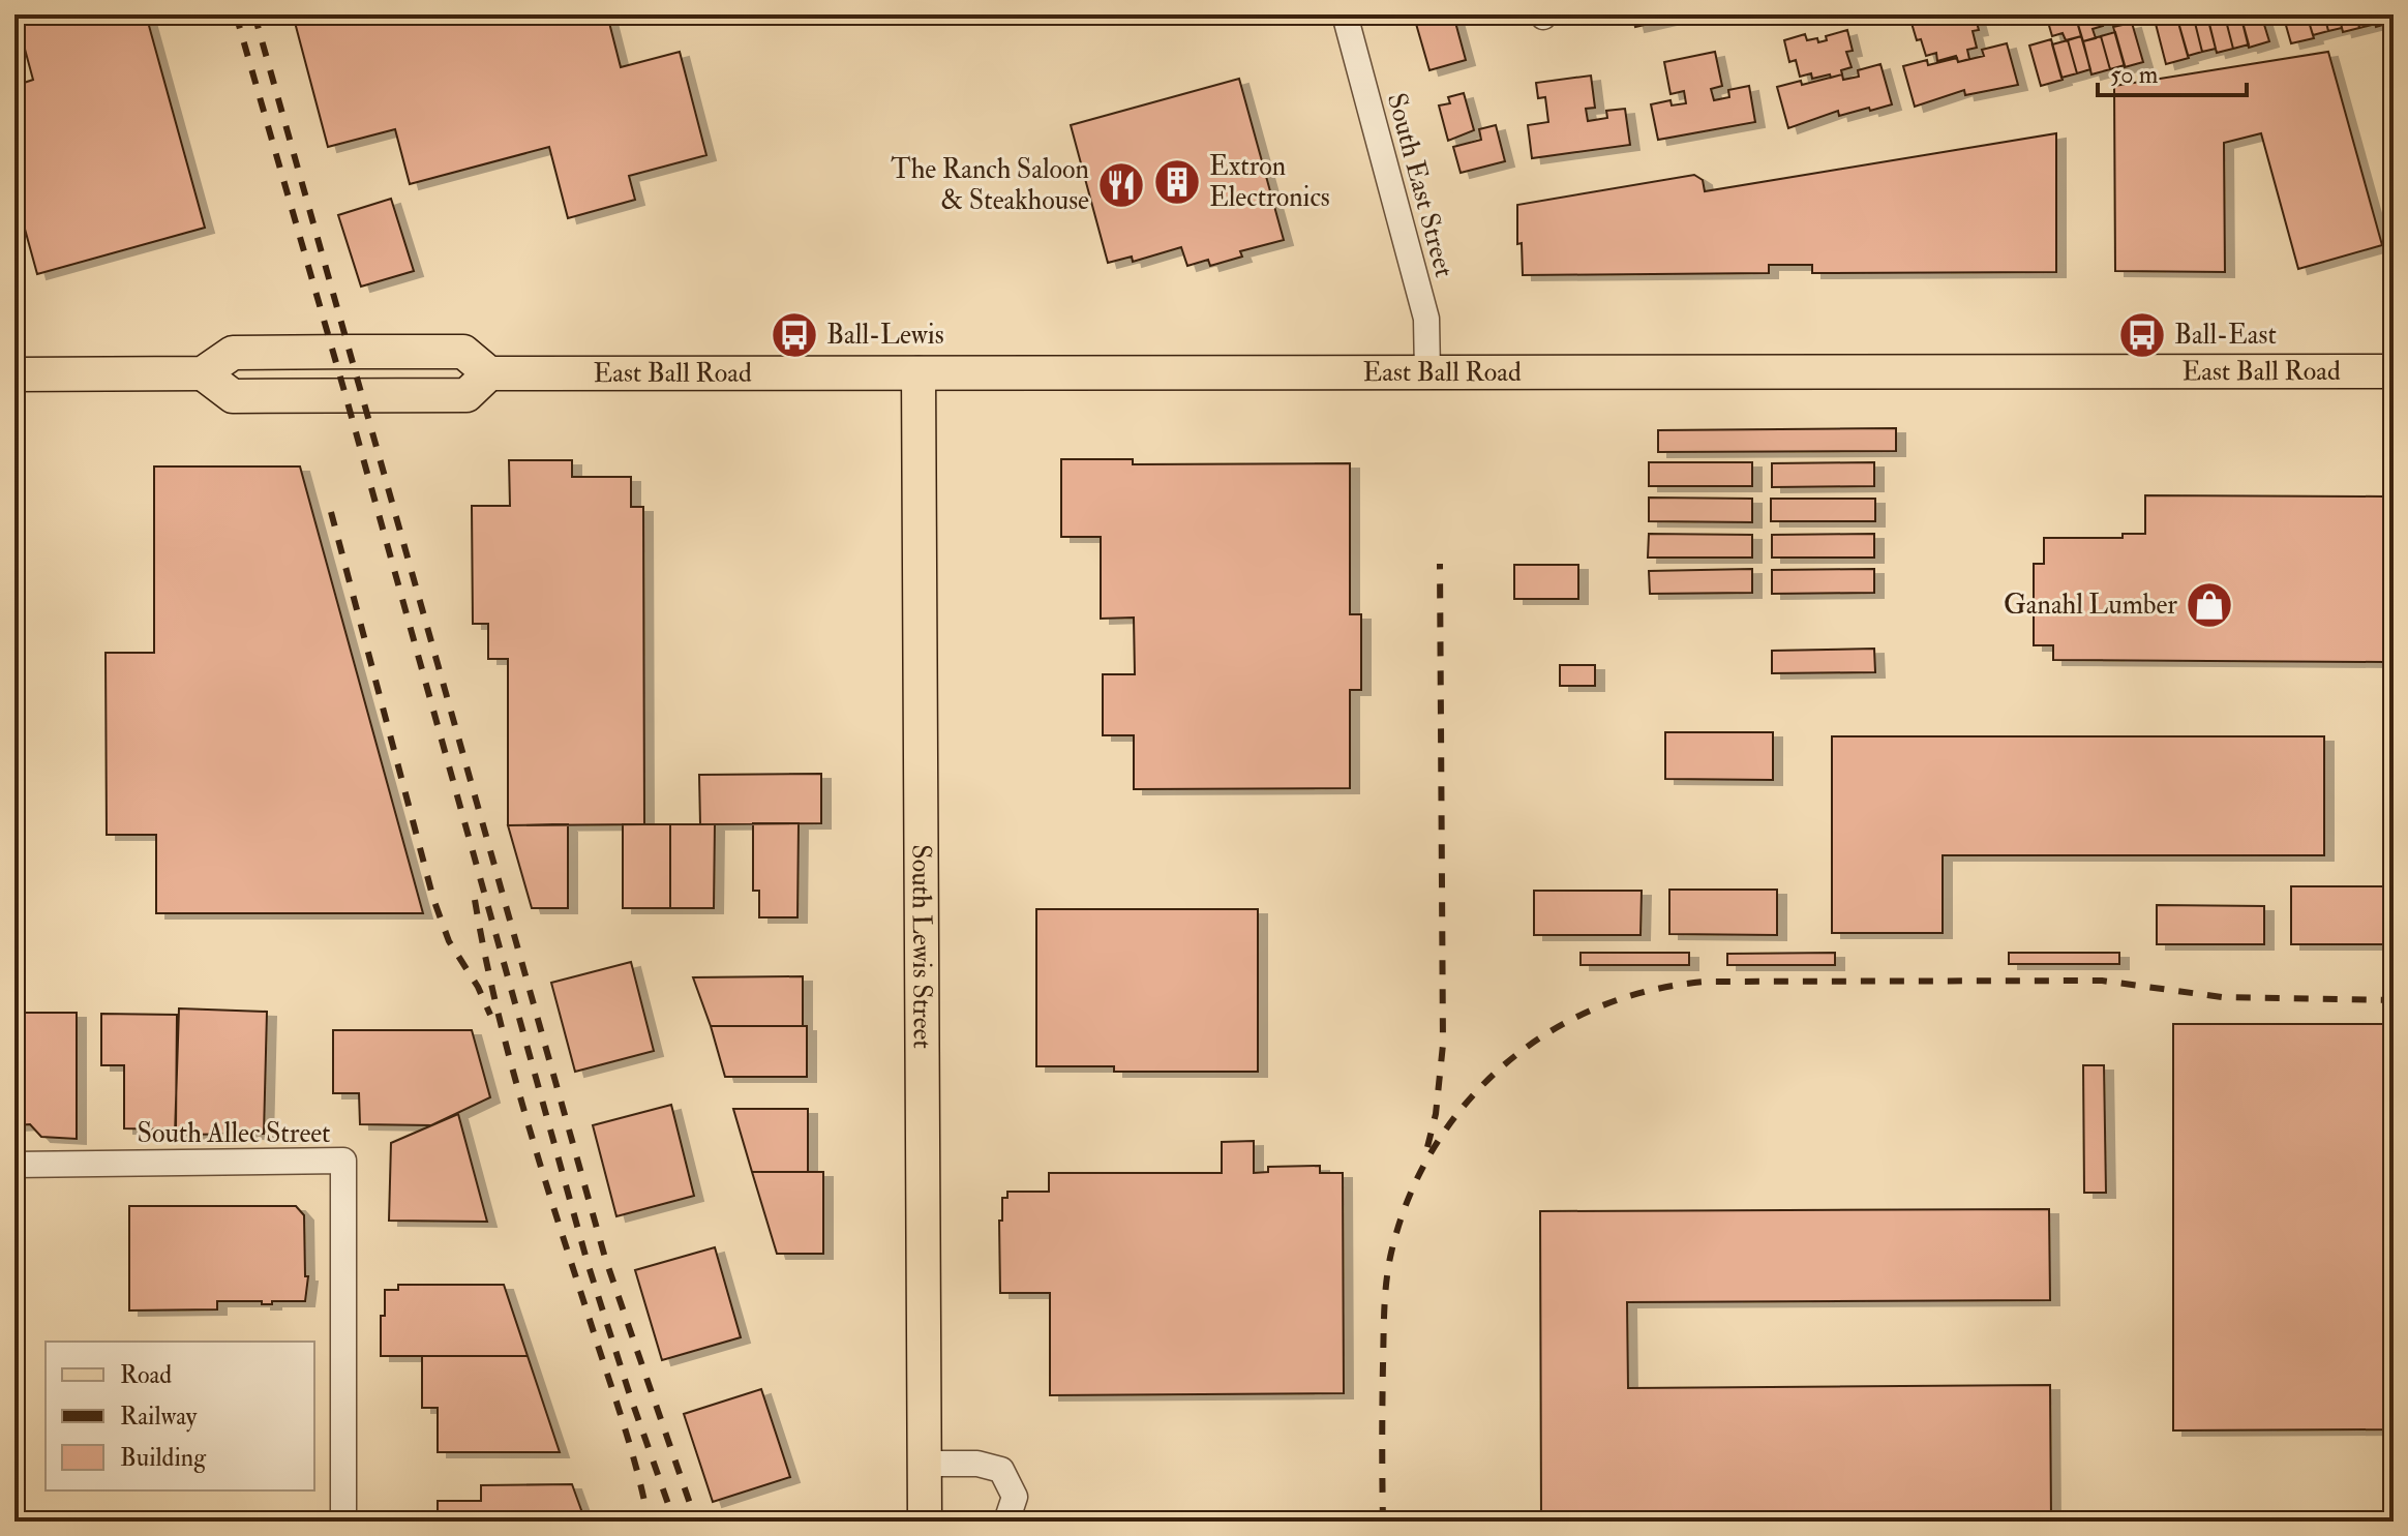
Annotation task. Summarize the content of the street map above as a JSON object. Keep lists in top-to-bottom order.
{
  "streets": {
    "main road": ["East Ball Road", "South Lewis Street"],
    "street": ["South East Street", "South Allec Street"]
  },
  "crossings": [
    ["South East Street", "East Ball Road"],
    ["East Ball Road", "South Lewis Street"]
  ],
  "places": {
    "building": ["Extron Electronics"],
    "restaurant": ["The Ranch Saloon & Steakhouse"],
    "bus stop": ["Ball-Lewis", "Ball-East"],
    "shop": ["Ganahl Lumber"]
  },
  "legend": ["Road", "Railway", "Building"],
  "scale_bar": "50 m"
}
